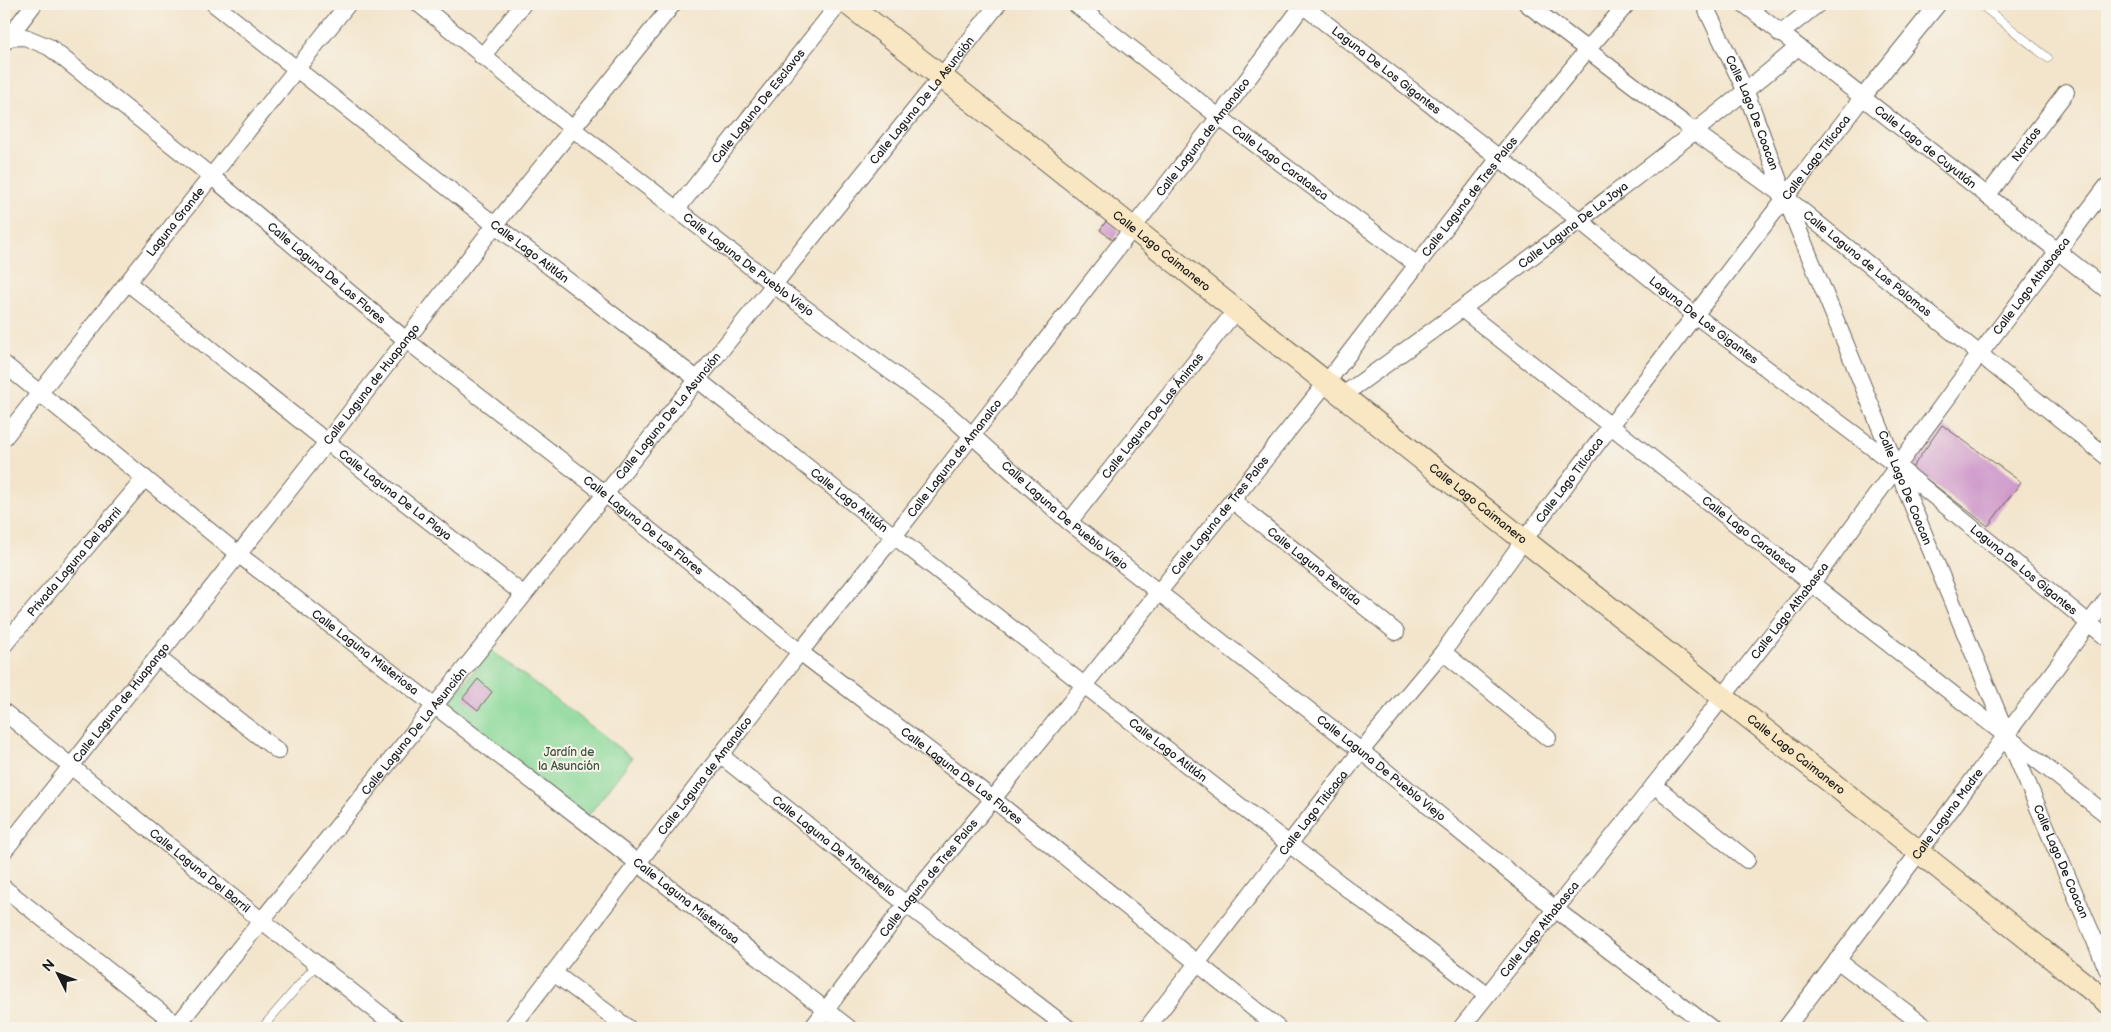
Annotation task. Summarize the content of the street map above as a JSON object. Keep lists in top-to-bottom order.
{
  "streets": {
    "street": [
      "Laguna De Los Gigantes",
      "Calle Laguna De La Asunción",
      "Calle Laguna De Esclavos",
      "Calle Lago De Coacan",
      "Calle Laguna de Amanalco",
      "Nardos",
      "Calle Lago de Cuyutlán",
      "Calle Lago Titicaca",
      "Calle Lago Caratasca",
      "Calle Laguna de Tres Palos",
      "Laguna Grande",
      "Calle Laguna De La Joya",
      "Calle Lago Caimanero",
      "Calle Lago Atitlán",
      "Calle Laguna De Pueblo Viejo",
      "Calle Laguna de Las Palomas",
      "Calle Laguna De Las Flores",
      "Calle Lago Athabasca",
      "Calle Laguna de Huapango",
      "Calle Laguna De Las Ánimas",
      "Calle Laguna De La Playa",
      "Privada Laguna Del Barril",
      "Calle Laguna Perdida",
      "Calle Laguna Misteriosa",
      "Calle Laguna Madre",
      "Calle Laguna De Montebello",
      "Calle Laguna Del Barril"
    ]
  },
  "crossings": [
    ["Laguna De Los Gigantes", "Calle Lago De Coacan"],
    ["Laguna De Los Gigantes", "Calle Laguna de Amanalco"],
    ["Laguna De Los Gigantes", "Calle Lago Titicaca"],
    ["Laguna De Los Gigantes", "Calle Laguna de Tres Palos"],
    ["Laguna De Los Gigantes", "Calle Laguna De La Joya"],
    ["Laguna De Los Gigantes", "Calle Lago Athabasca"],
    ["Laguna De Los Gigantes", "Calle Laguna Madre"],
    ["Calle Laguna De La Asunción", "Calle Lago Caimanero"],
    ["Calle Laguna De La Asunción", "Calle Lago Atitlán"],
    ["Calle Laguna De La Asunción", "Calle Laguna De Pueblo Viejo"],
    ["Calle Laguna De La Asunción", "Calle Laguna De Las Flores"],
    ["Calle Laguna De La Asunción", "Calle Laguna De La Playa"],
    ["Calle Laguna De La Asunción", "Calle Laguna Misteriosa"],
    ["Calle Laguna De La Asunción", "Calle Laguna Del Barril"],
    ["Calle Laguna De Esclavos", "Calle Laguna De Pueblo Viejo"],
    ["Calle Lago De Coacan", "Calle Lago Titicaca"],
    ["Calle Lago De Coacan", "Calle Lago Caratasca"],
    ["Calle Lago De Coacan", "Calle Laguna De La Joya"],
    ["Calle Lago De Coacan", "Calle Laguna de Las Palomas"],
    ["Calle Lago De Coacan", "Calle Lago Athabasca"],
    ["Calle Lago De Coacan", "Calle Laguna Madre"],
    ["Calle Laguna de Amanalco", "Calle Lago Caratasca"],
    ["Calle Laguna de Amanalco", "Calle Lago Caimanero"],
    ["Calle Laguna de Amanalco", "Calle Lago Atitlán"],
    ["Calle Laguna de Amanalco", "Calle Laguna De Pueblo Viejo"],
    ["Calle Laguna de Amanalco", "Calle Laguna De Las Flores"],
    ["Calle Laguna de Amanalco", "Calle Laguna Misteriosa"],
    ["Calle Laguna de Amanalco", "Calle Laguna De Montebello"],
    ["Nardos", "Calle Lago de Cuyutlán"],
    ["Calle Lago de Cuyutlán", "Calle Lago Titicaca"],
    ["Calle Lago de Cuyutlán", "Calle Laguna De La Joya"],
    ["Calle Lago de Cuyutlán", "Calle Lago Athabasca"],
    ["Calle Lago Titicaca", "Calle Lago Caratasca"],
    ["Calle Lago Titicaca", "Calle Lago Caimanero"],
    ["Calle Lago Titicaca", "Calle Lago Atitlán"],
    ["Calle Lago Titicaca", "Calle Laguna De Pueblo Viejo"],
    ["Calle Lago Titicaca", "Calle Laguna de Las Palomas"],
    ["Calle Lago Titicaca", "Calle Laguna De Las Flores"],
    ["Calle Lago Caratasca", "Calle Laguna de Tres Palos"],
    ["Calle Lago Caratasca", "Calle Laguna De La Joya"],
    ["Calle Lago Caratasca", "Calle Lago Athabasca"],
    ["Calle Lago Caratasca", "Calle Laguna Madre"],
    ["Calle Laguna de Tres Palos", "Calle Laguna De La Joya"],
    ["Calle Laguna de Tres Palos", "Calle Lago Caimanero"],
    ["Calle Laguna de Tres Palos", "Calle Lago Atitlán"],
    ["Calle Laguna de Tres Palos", "Calle Laguna De Pueblo Viejo"],
    ["Calle Laguna de Tres Palos", "Calle Laguna de Las Palomas"],
    ["Calle Laguna de Tres Palos", "Calle Laguna De Las Flores"],
    ["Calle Laguna de Tres Palos", "Calle Laguna Perdida"],
    ["Calle Laguna de Tres Palos", "Calle Laguna Misteriosa"],
    ["Calle Laguna de Tres Palos", "Calle Laguna De Montebello"],
    ["Laguna Grande", "Calle Lago Atitlán"],
    ["Laguna Grande", "Calle Laguna De Las Flores"],
    ["Laguna Grande", "Calle Laguna De La Playa"],
    ["Laguna Grande", "Calle Laguna Misteriosa"],
    ["Calle Laguna De La Joya", "Calle Lago Caimanero"],
    ["Calle Laguna De La Joya", "Calle Laguna de Las Palomas"],
    ["Calle Lago Caimanero", "Calle Lago Athabasca"],
    ["Calle Lago Caimanero", "Calle Laguna De Las Ánimas"],
    ["Calle Lago Caimanero", "Calle Laguna Madre"],
    ["Calle Lago Atitlán", "Calle Lago Athabasca"],
    ["Calle Lago Atitlán", "Calle Laguna de Huapango"],
    ["Calle Laguna De Pueblo Viejo", "Calle Lago Athabasca"],
    ["Calle Laguna De Pueblo Viejo", "Calle Laguna de Huapango"],
    ["Calle Laguna De Pueblo Viejo", "Calle Laguna De Las Ánimas"],
    ["Calle Laguna de Las Palomas", "Calle Lago Athabasca"],
    ["Calle Laguna De Las Flores", "Calle Laguna de Huapango"],
    ["Calle Laguna de Huapango", "Calle Laguna De La Playa"],
    ["Calle Laguna de Huapango", "Calle Laguna Misteriosa"],
    ["Calle Laguna de Huapango", "Calle Laguna Del Barril"],
    ["Privada Laguna Del Barril", "Calle Laguna Misteriosa"]
  ],
  "parks": ["Jardín de la Asunción"],
  "north": "top left"
}
